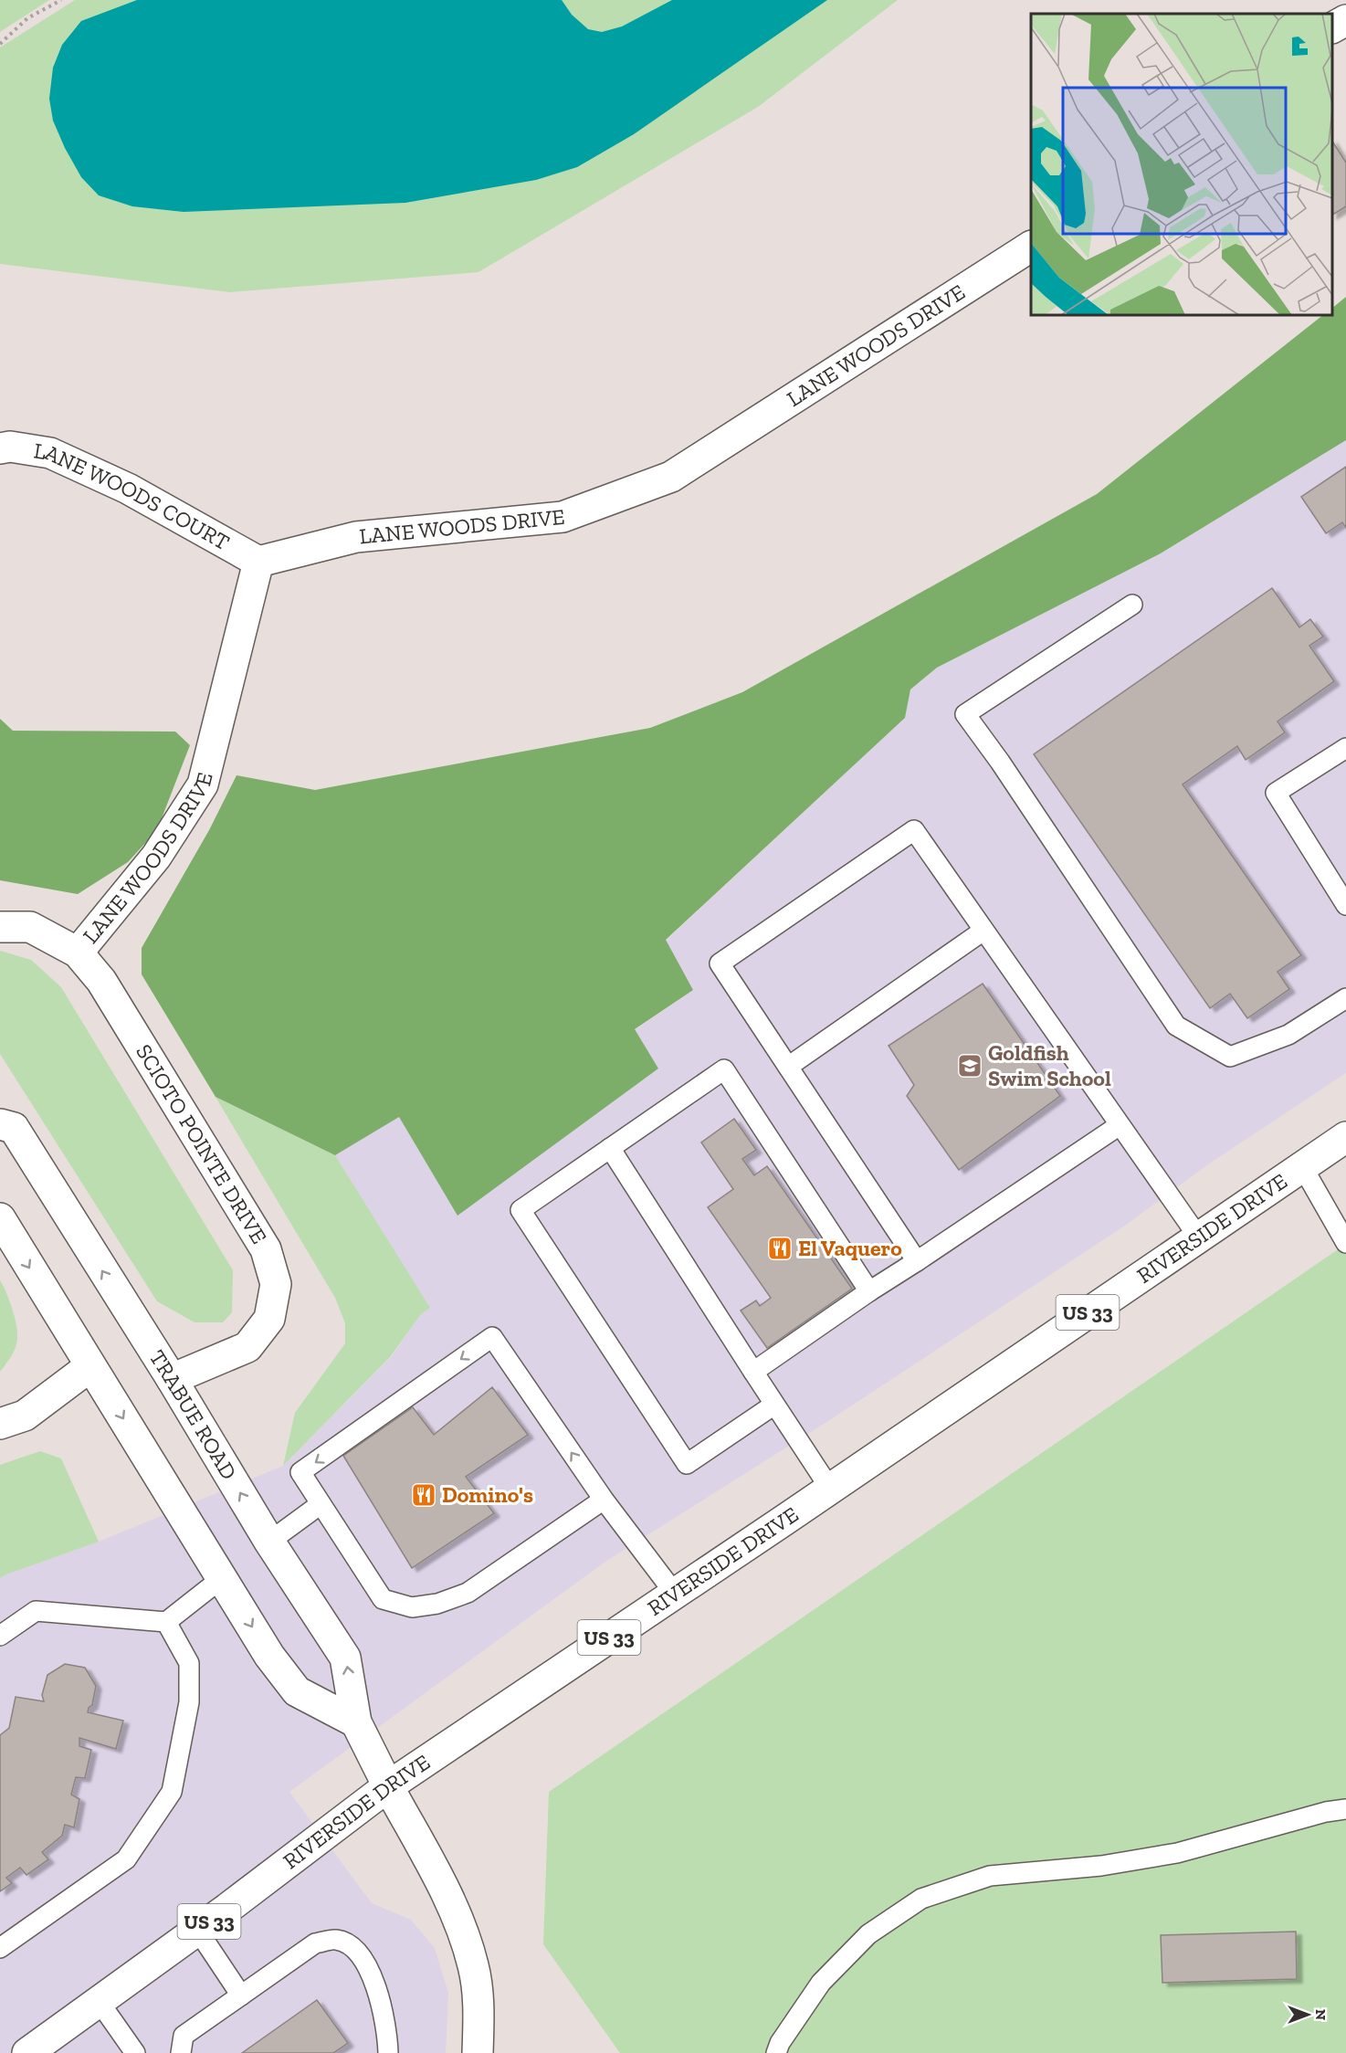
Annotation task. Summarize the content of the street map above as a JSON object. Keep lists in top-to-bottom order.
{
  "streets": {
    "main road": [
      "LANE WOODS DRIVE",
      "LANE WOODS COURT",
      "SCIOTO POINTE DRIVE",
      "RIVERSIDE DRIVE",
      "US 33",
      "TRABUE ROAD"
    ]
  },
  "crossings": [
    ["LANE WOODS DRIVE", "LANE WOODS COURT"],
    ["LANE WOODS DRIVE", "SCIOTO POINTE DRIVE"],
    ["SCIOTO POINTE DRIVE", "TRABUE ROAD"],
    ["RIVERSIDE DRIVE", "TRABUE ROAD"]
  ],
  "places": {
    "school or university": ["Goldfish Swim School"],
    "restaurant": ["El Vaquero", "Domino's"]
  },
  "north": "right"
}
